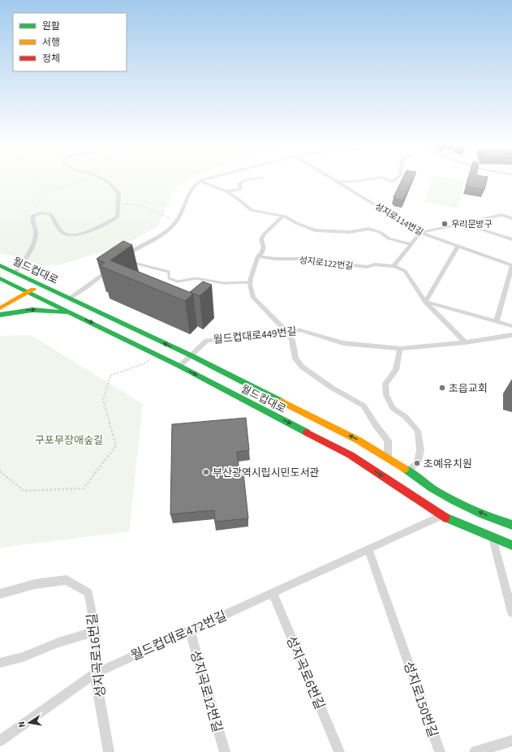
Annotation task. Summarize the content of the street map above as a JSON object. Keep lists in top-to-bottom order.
{
  "streets": {
    "main road": ["월드컵대로"],
    "street": [
      "성지로114번길",
      "성지로122번길",
      "월드컵대로449번길",
      "월드컵대로472번길",
      "성지곡로16번길",
      "성지곡로6번길",
      "성지곡로12번길",
      "성지로150번길"
    ]
  },
  "crossings": [
    ["성지로122번길", "월드컵대로449번길"],
    ["월드컵대로", "월드컵대로449번길"],
    ["월드컵대로", "월드컵대로472번길"],
    ["월드컵대로472번길", "성지곡로16번길"],
    ["월드컵대로472번길", "성지곡로6번길"],
    ["월드컵대로472번길", "성지곡로12번길"],
    ["월드컵대로472번길", "성지로150번길"]
  ],
  "parks": ["구포무장애숲길"],
  "places": [
    "우리문방구",
    "초읍교회",
    "초예유치원",
    "부산광역시립시민도서관"
  ],
  "legend": ["원활", "서행", "정체"],
  "north": "left"
}
